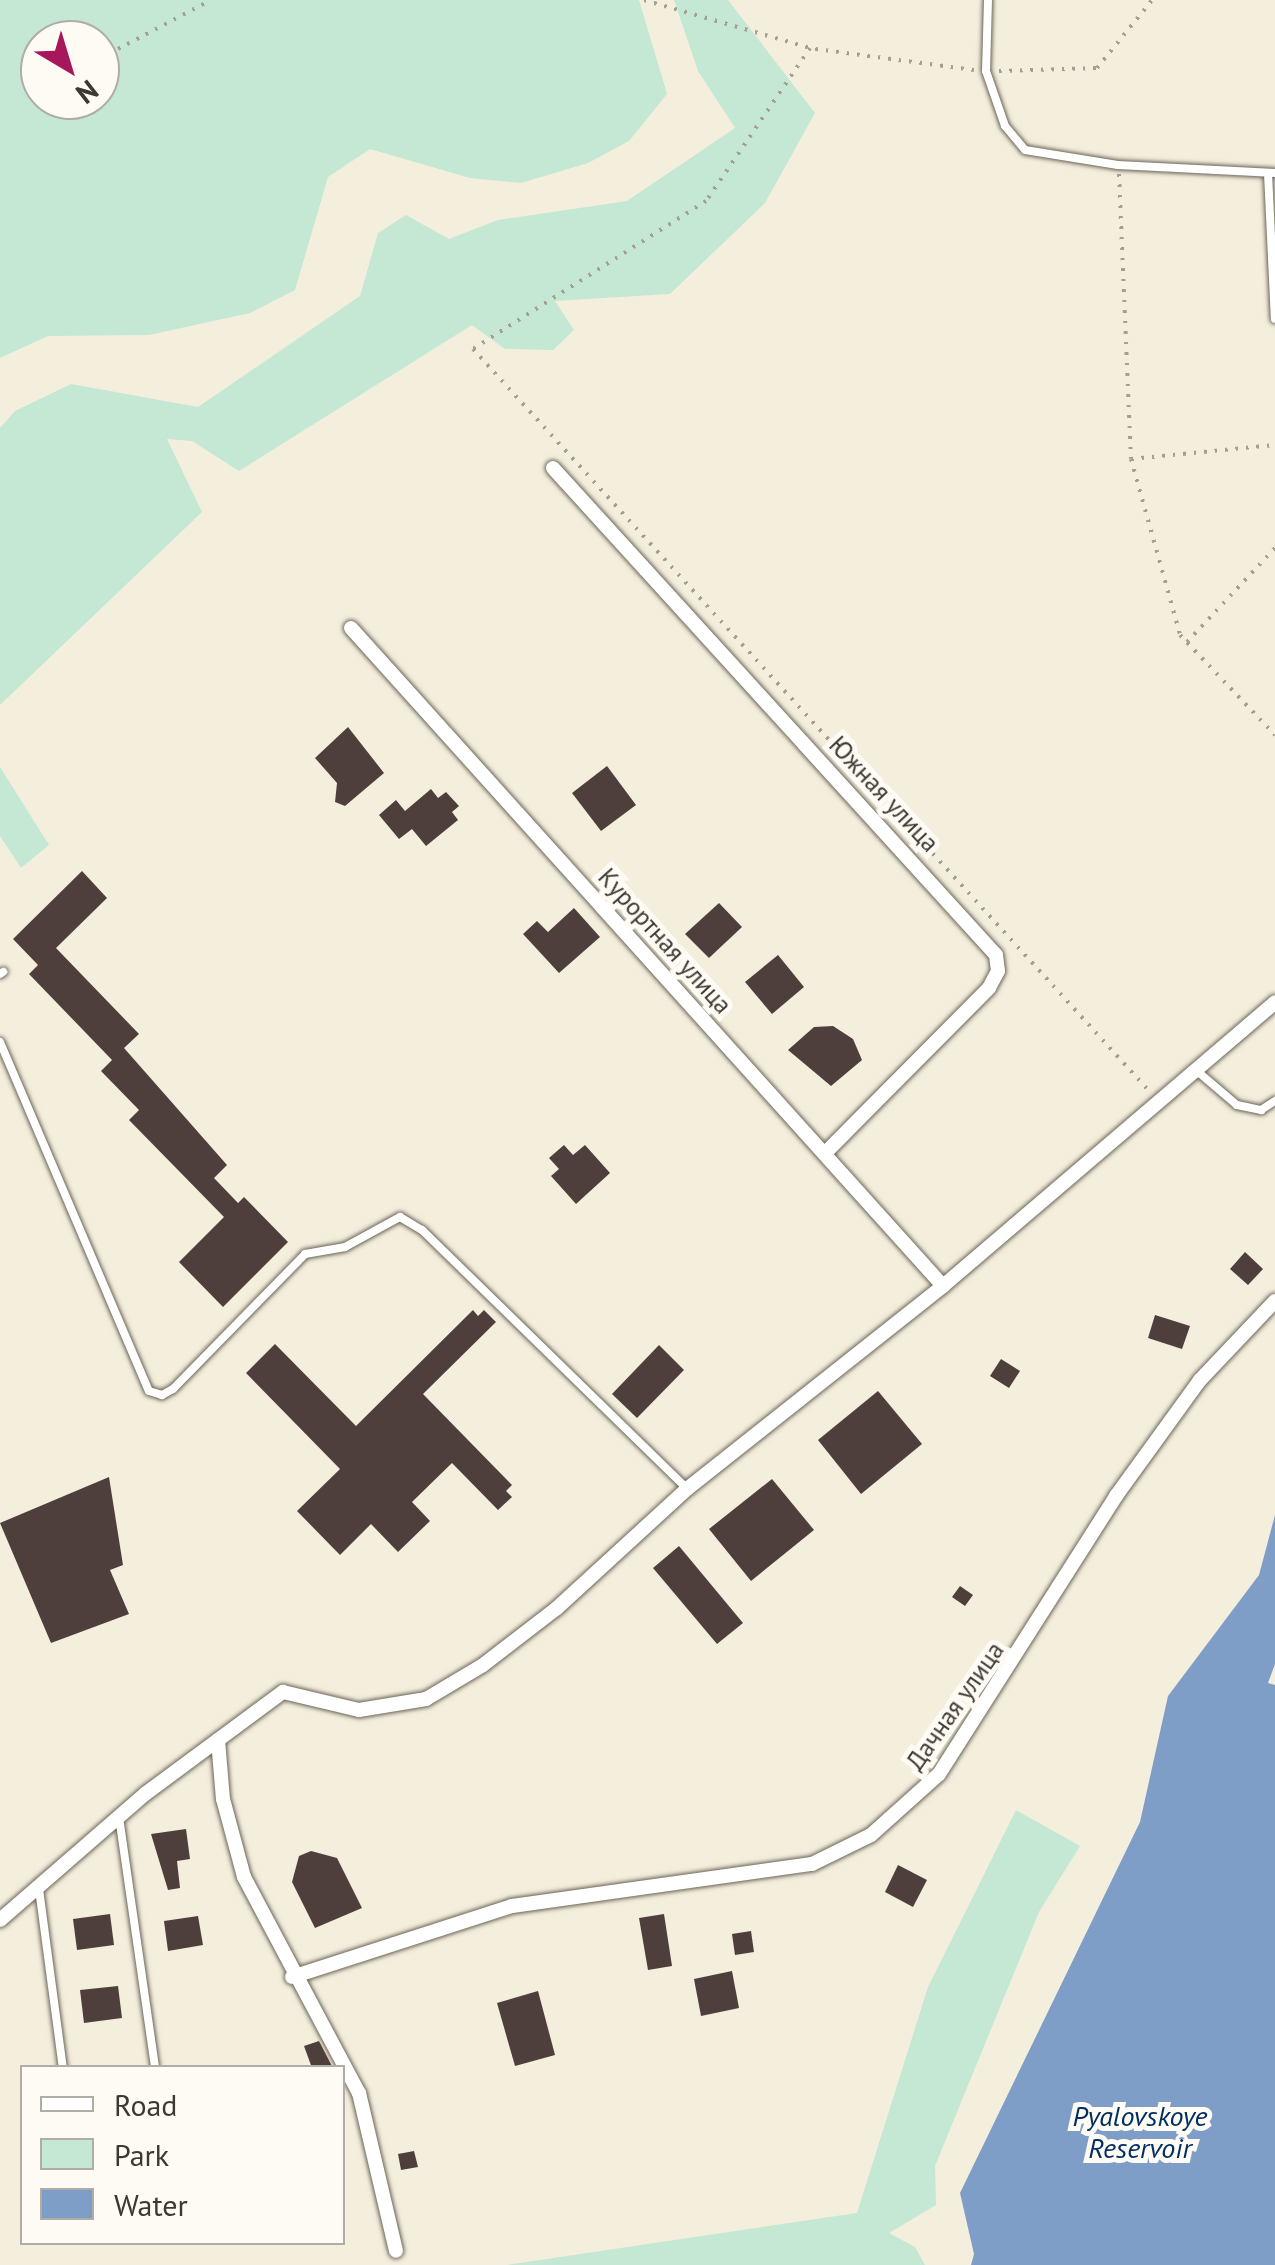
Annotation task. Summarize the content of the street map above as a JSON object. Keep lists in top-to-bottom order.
{
  "streets": {
    "street": ["Южная улица", "Курортная улица", "Дачная улица"]
  },
  "crossings": [
    ["Южная улица", "Курортная улица"]
  ],
  "water": ["Pyalovskoye Reservoir"],
  "legend": ["Road", "Park", "Water"],
  "north": "bottom right"
}
